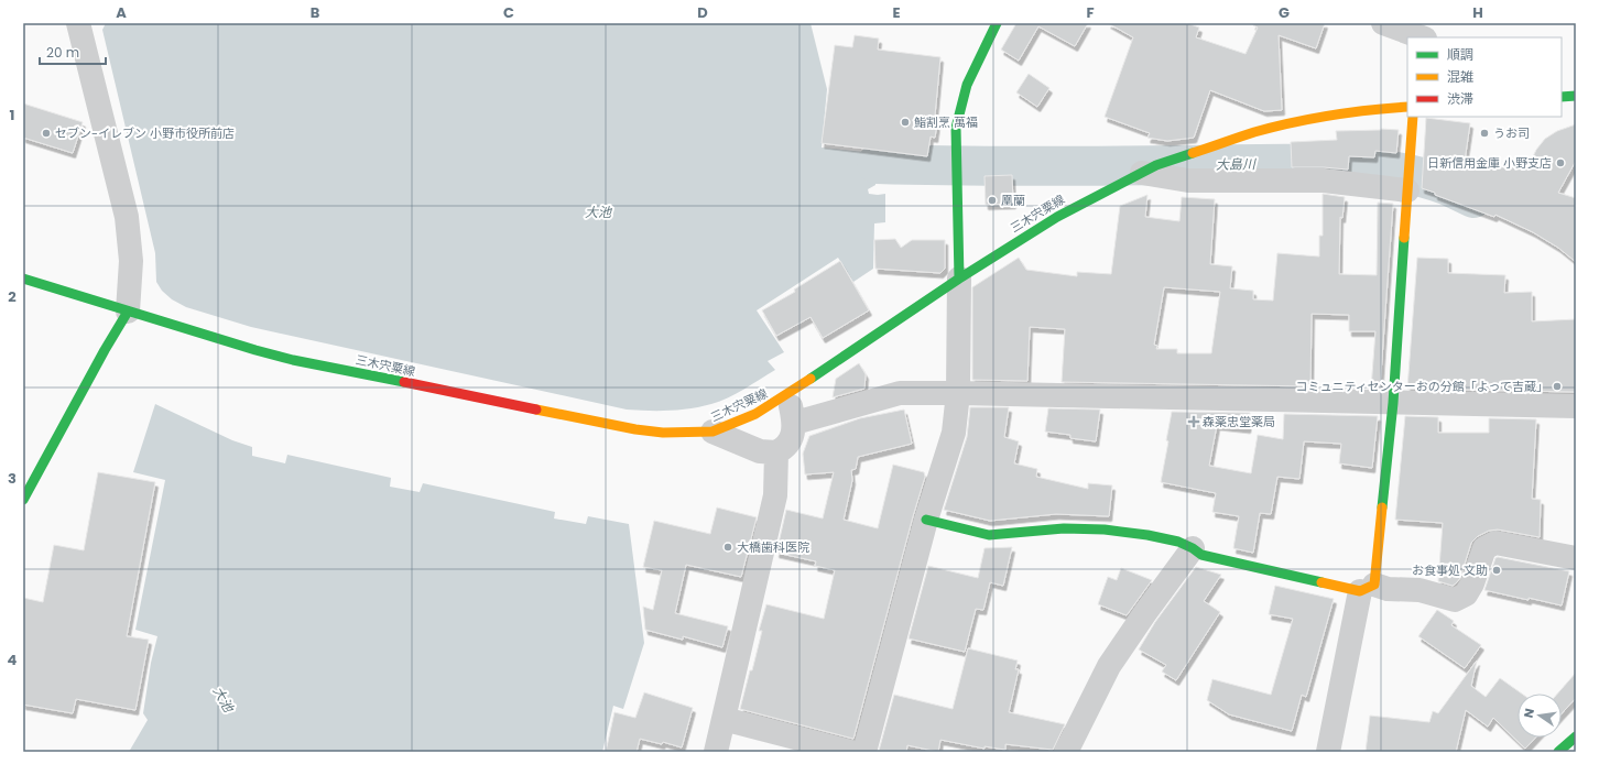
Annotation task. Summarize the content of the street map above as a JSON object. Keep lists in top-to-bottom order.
{
  "streets": {
    "main road": ["三木宍粟線"]
  },
  "water": ["大島川", "大池"],
  "places": {
    "other": [
      "鮨割烹 萬福",
      "セブン-イレブン 小野市役所前店",
      "うお司",
      "日新信用金庫 小野支店",
      "凰蘭",
      "コミュニティセンターおの分館「よって吉蔵」",
      "大橋歯科医院",
      "お食事処 文助"
    ],
    "health": ["森薬忠堂薬局"]
  },
  "legend": ["順調", "混雑", "渋滞"],
  "scale_bar": "20 m",
  "north": "left",
  "grid": {
    "columns": [
      "A",
      "B",
      "C",
      "D",
      "E",
      "F",
      "G",
      "H"
    ],
    "rows": [
      "1",
      "2",
      "3",
      "4"
    ]
  }
}
